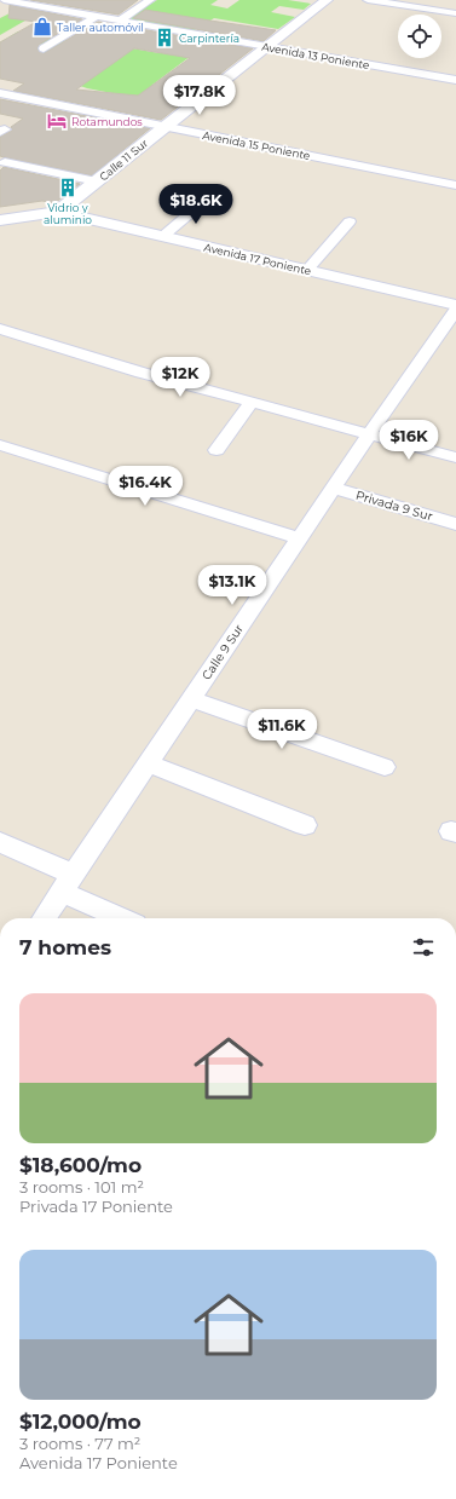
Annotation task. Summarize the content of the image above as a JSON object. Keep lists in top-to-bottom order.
{
  "streets": {
    "street": [
      "Avenida 13 Poniente",
      "Avenida 15 Poniente",
      "Calle 11 Sur",
      "Avenida 17 Poniente",
      "Privada 9 Sur",
      "Calle 9 Sur"
    ]
  },
  "crossings": [
    ["Avenida 13 Poniente", "Calle 11 Sur"],
    ["Avenida 15 Poniente", "Calle 11 Sur"],
    ["Calle 11 Sur", "Avenida 17 Poniente"],
    ["Privada 9 Sur", "Calle 9 Sur"]
  ],
  "places": {
    "shop": ["Taller automóvil"],
    "building": ["Carpintería", "Vidrio y aluminio"],
    "hotel": ["Rotamundos"]
  },
  "page": {
    "price": [
      "$17.8K",
      "$18.6K",
      "$12K",
      "$16K",
      "$16.4K",
      "$13.1K",
      "$11.6K"
    ],
    "heading": "7 homes",
    "list": [
      {
        "name": "$18,600/mo",
        "note": "3 rooms · 101 m² · Privada 17 Poniente"
      },
      {
        "name": "$12,000/mo",
        "note": "3 rooms · 77 m² · Avenida 17 Poniente"
      }
    ]
  }
}
